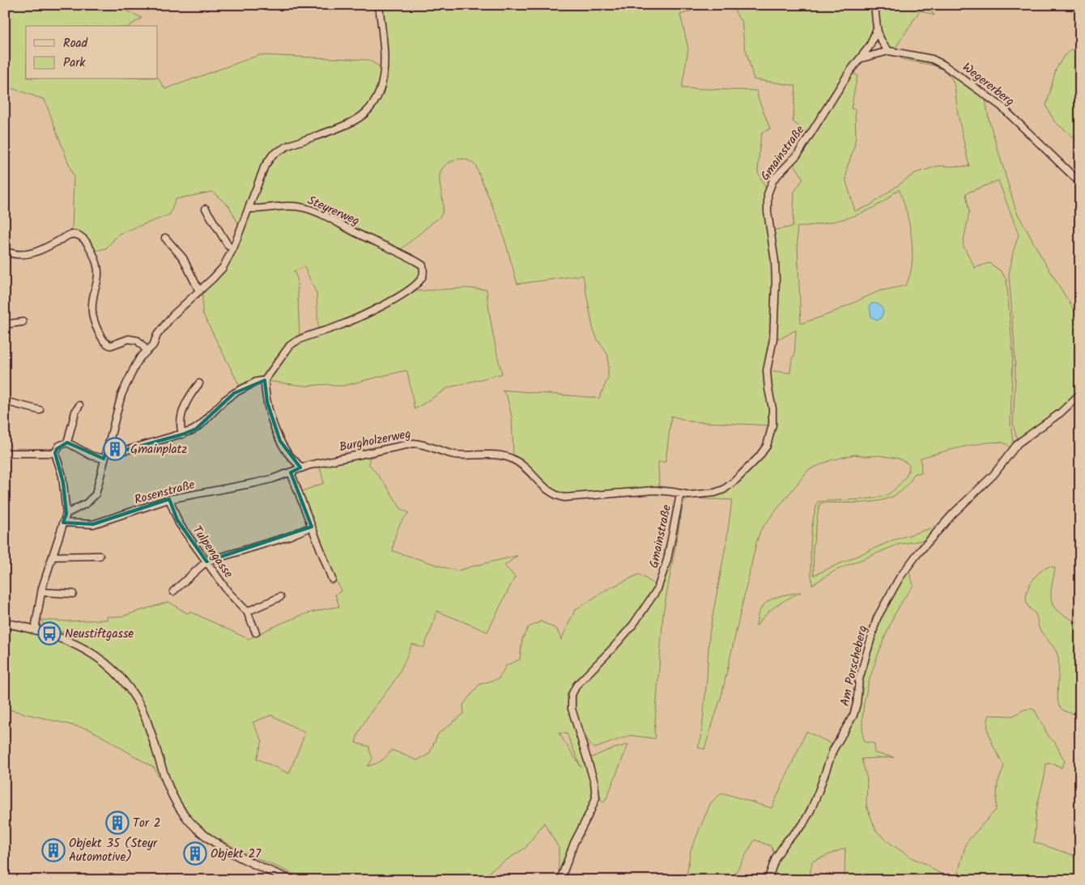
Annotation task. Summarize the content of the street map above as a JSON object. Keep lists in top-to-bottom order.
{
  "streets": {
    "street": [
      "Wegererberg",
      "Gmainstraße",
      "Steyrerweg",
      "Burgholzerweg",
      "Rosenstraße",
      "Tulpengasse",
      "Am Porscheberg"
    ]
  },
  "crossings": [
    ["Wegererberg", "Gmainstraße"],
    ["Gmainstraße", "Burgholzerweg"],
    ["Burgholzerweg", "Rosenstraße"],
    ["Rosenstraße", "Tulpengasse"]
  ],
  "places": {
    "building": [
      "Gmainplatz",
      "Tor 2",
      "Objekt 35 (Steyr Automotive)",
      "Objekt 27"
    ],
    "bus stop": ["Neustiftgasse"]
  },
  "legend": ["Road", "Park"]
}
